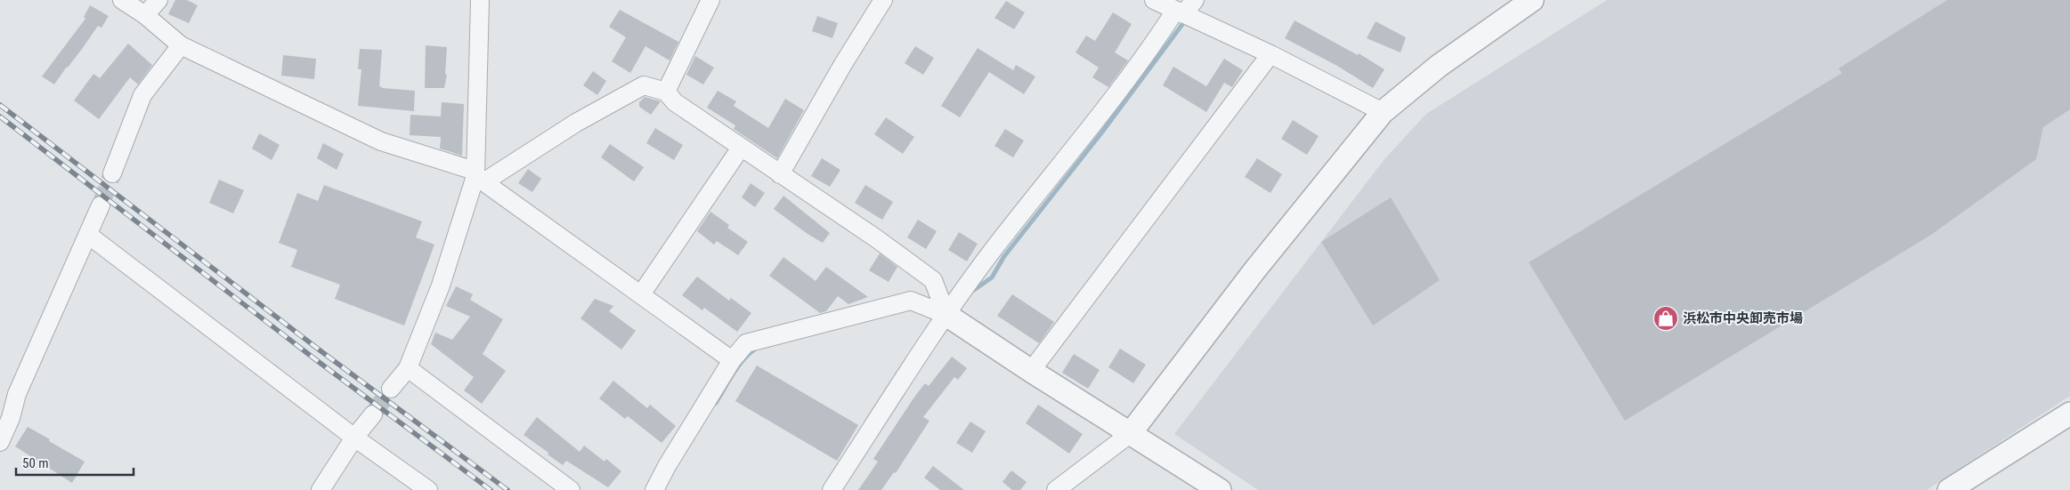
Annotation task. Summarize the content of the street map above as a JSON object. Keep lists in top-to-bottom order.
{
  "places": {
    "shop": ["浜松市中央卸売市場"]
  },
  "scale_bar": "50 m"
}
